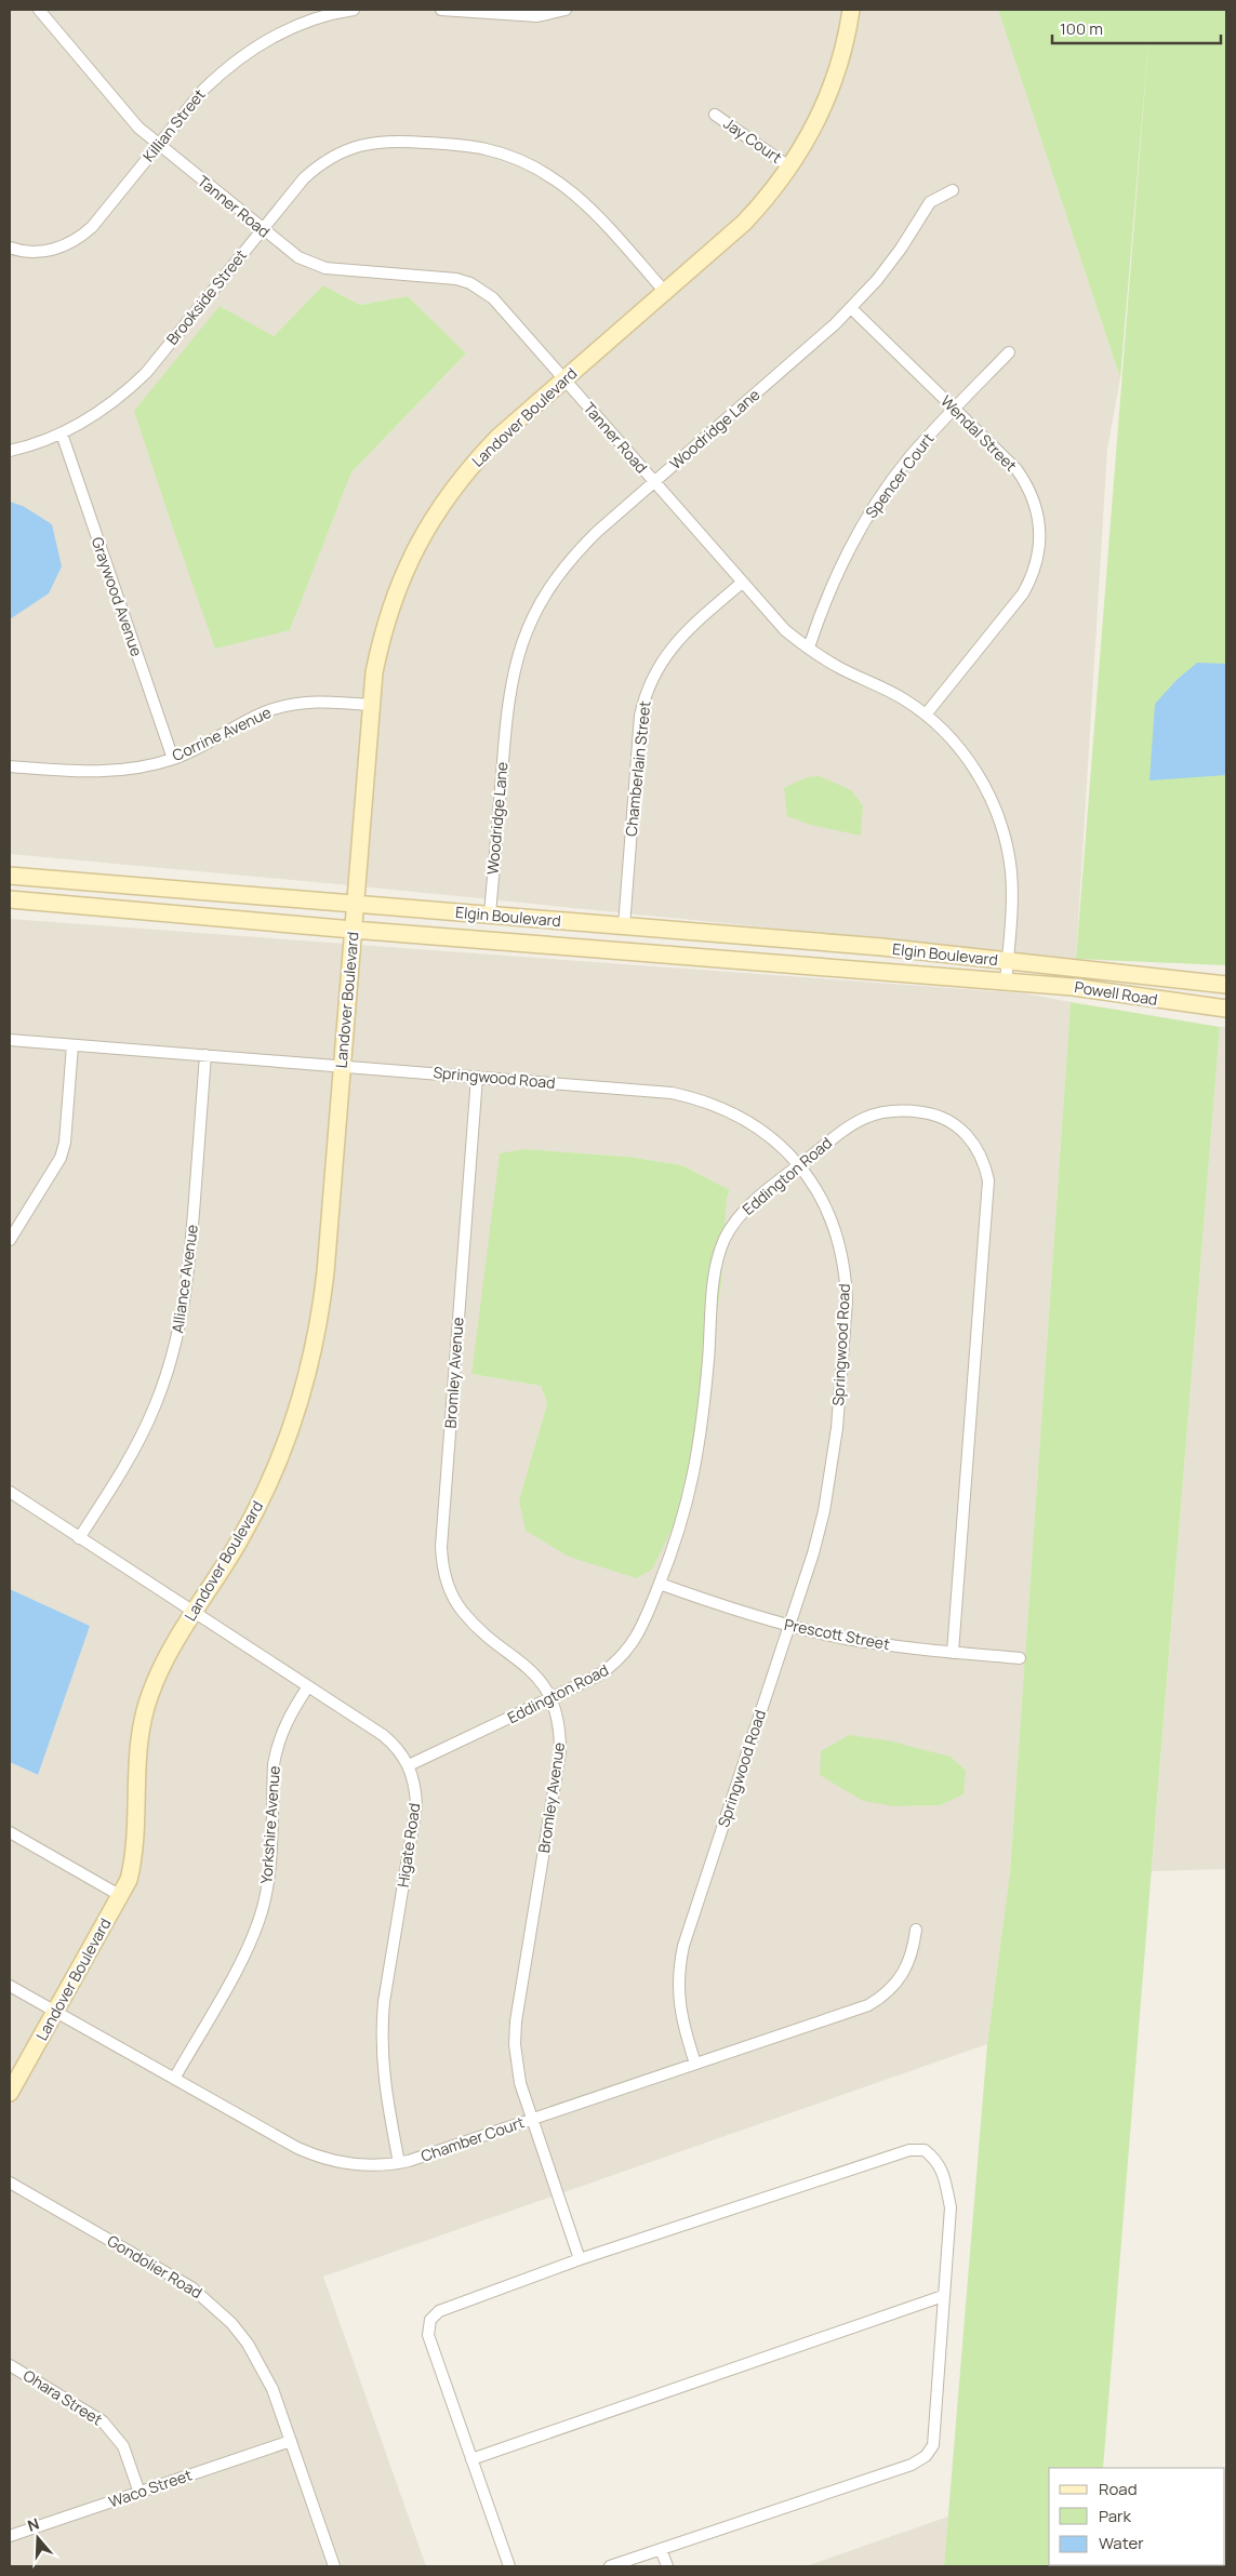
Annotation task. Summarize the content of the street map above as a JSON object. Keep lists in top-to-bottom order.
{
  "streets": {
    "main road": ["Landover Boulevard", "Elgin Boulevard", "Powell Road"],
    "street": [
      "Killian Street",
      "Jay Court",
      "Tanner Road",
      "Brookside Street",
      "Woodridge Lane",
      "Wendal Street",
      "Spencer Court",
      "Graywood Avenue",
      "Corrine Avenue",
      "Chamberlain Street",
      "Springwood Road",
      "Eddington Road",
      "Alliance Avenue",
      "Bromley Avenue",
      "Prescott Street",
      "Yorkshire Avenue",
      "Higate Road",
      "Chamber Court",
      "Gondolier Road",
      "Ohara Street",
      "Waco Street"
    ]
  },
  "crossings": [
    ["Killian Street", "Tanner Road"],
    ["Jay Court", "Landover Boulevard"],
    ["Tanner Road", "Brookside Street"],
    ["Tanner Road", "Landover Boulevard"],
    ["Tanner Road", "Woodridge Lane"],
    ["Tanner Road", "Wendal Street"],
    ["Tanner Road", "Spencer Court"],
    ["Tanner Road", "Chamberlain Street"],
    ["Tanner Road", "Elgin Boulevard"],
    ["Tanner Road", "Powell Road"],
    ["Brookside Street", "Landover Boulevard"],
    ["Brookside Street", "Graywood Avenue"],
    ["Landover Boulevard", "Corrine Avenue"],
    ["Landover Boulevard", "Elgin Boulevard"],
    ["Landover Boulevard", "Springwood Road"],
    ["Landover Boulevard", "Higate Road"],
    ["Landover Boulevard", "Chamber Court"],
    ["Woodridge Lane", "Wendal Street"],
    ["Woodridge Lane", "Elgin Boulevard"],
    ["Wendal Street", "Spencer Court"],
    ["Graywood Avenue", "Corrine Avenue"],
    ["Chamberlain Street", "Elgin Boulevard"],
    ["Elgin Boulevard", "Powell Road"],
    ["Springwood Road", "Eddington Road"],
    ["Springwood Road", "Alliance Avenue"],
    ["Springwood Road", "Bromley Avenue"],
    ["Springwood Road", "Prescott Street"],
    ["Springwood Road", "Chamber Court"],
    ["Eddington Road", "Bromley Avenue"],
    ["Eddington Road", "Prescott Street"],
    ["Eddington Road", "Higate Road"],
    ["Alliance Avenue", "Higate Road"],
    ["Bromley Avenue", "Chamber Court"],
    ["Yorkshire Avenue", "Higate Road"],
    ["Yorkshire Avenue", "Chamber Court"],
    ["Higate Road", "Chamber Court"],
    ["Gondolier Road", "Waco Street"],
    ["Ohara Street", "Waco Street"]
  ],
  "legend": ["Road", "Park", "Water"],
  "scale_bar": "100 m",
  "north": "top"
}
